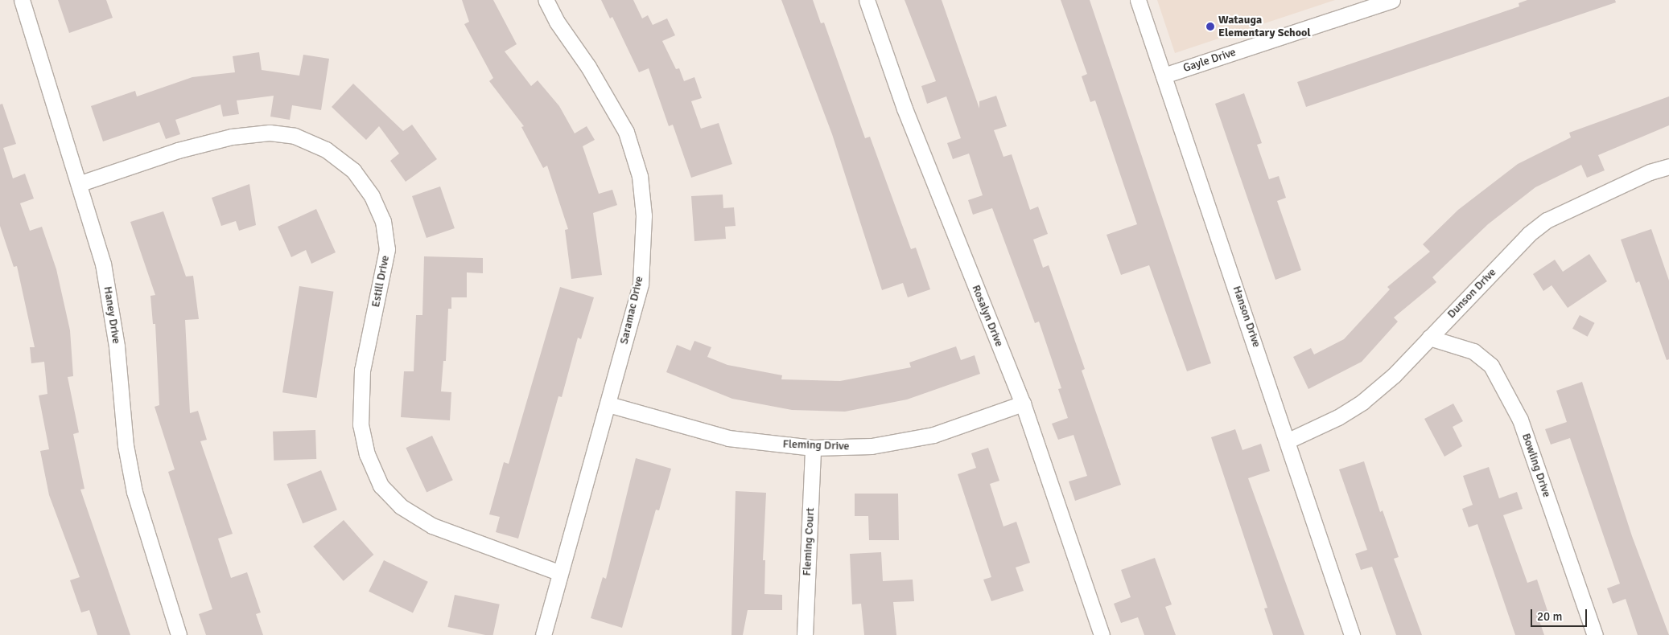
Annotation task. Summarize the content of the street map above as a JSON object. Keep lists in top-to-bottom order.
{
  "streets": {
    "street": [
      "Gayle Drive",
      "Estill Drive",
      "Dunson Drive",
      "Saramac Drive",
      "Haney Drive",
      "Rosalyn Drive",
      "Hanson Drive",
      "Fleming Drive",
      "Bowling Drive",
      "Fleming Court"
    ]
  },
  "crossings": [
    ["Gayle Drive", "Hanson Drive"],
    ["Estill Drive", "Saramac Drive"],
    ["Estill Drive", "Haney Drive"],
    ["Dunson Drive", "Hanson Drive"],
    ["Dunson Drive", "Bowling Drive"],
    ["Saramac Drive", "Fleming Drive"],
    ["Rosalyn Drive", "Fleming Drive"],
    ["Fleming Drive", "Fleming Court"]
  ],
  "places": ["Watauga Elementary School"],
  "scale_bar": "20 m"
}
